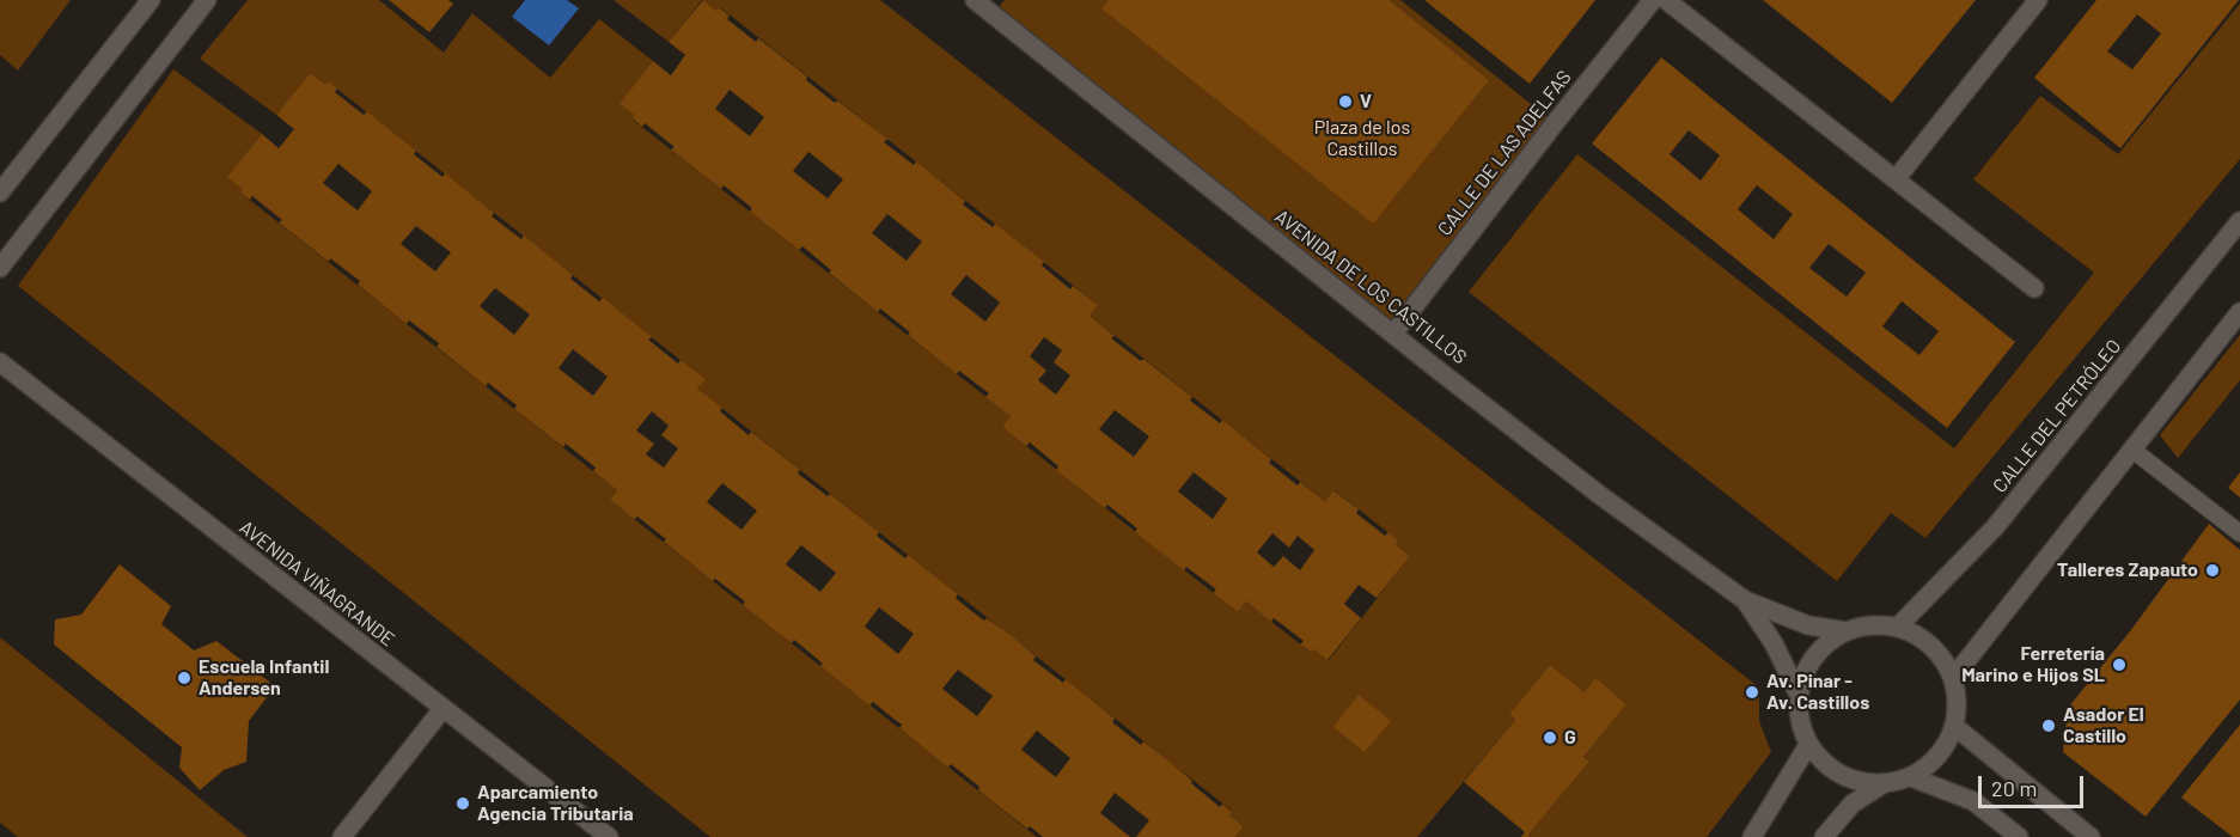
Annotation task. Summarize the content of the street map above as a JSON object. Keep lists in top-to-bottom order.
{
  "streets": {
    "street": [
      "CALLE DE LAS ADELFAS",
      "AVENIDA DE LOS CASTILLOS",
      "CALLE DEL PETRÓLEO",
      "AVENIDA VIÑAGRANDE"
    ]
  },
  "crossings": [
    ["CALLE DE LAS ADELFAS", "AVENIDA DE LOS CASTILLOS"],
    ["AVENIDA DE LOS CASTILLOS", "CALLE DEL PETRÓLEO"]
  ],
  "parks": ["Plaza de los Castillos"],
  "places": [
    "V",
    "Talleres Zapauto",
    "Ferretería Marino e Hijos SL",
    "Escuela Infantil Andersen",
    "Av. Pinar - Av. Castillos",
    "Asador El Castillo",
    "G",
    "Aparcamiento Agencia Tributaria"
  ],
  "scale_bar": "20 m"
}
